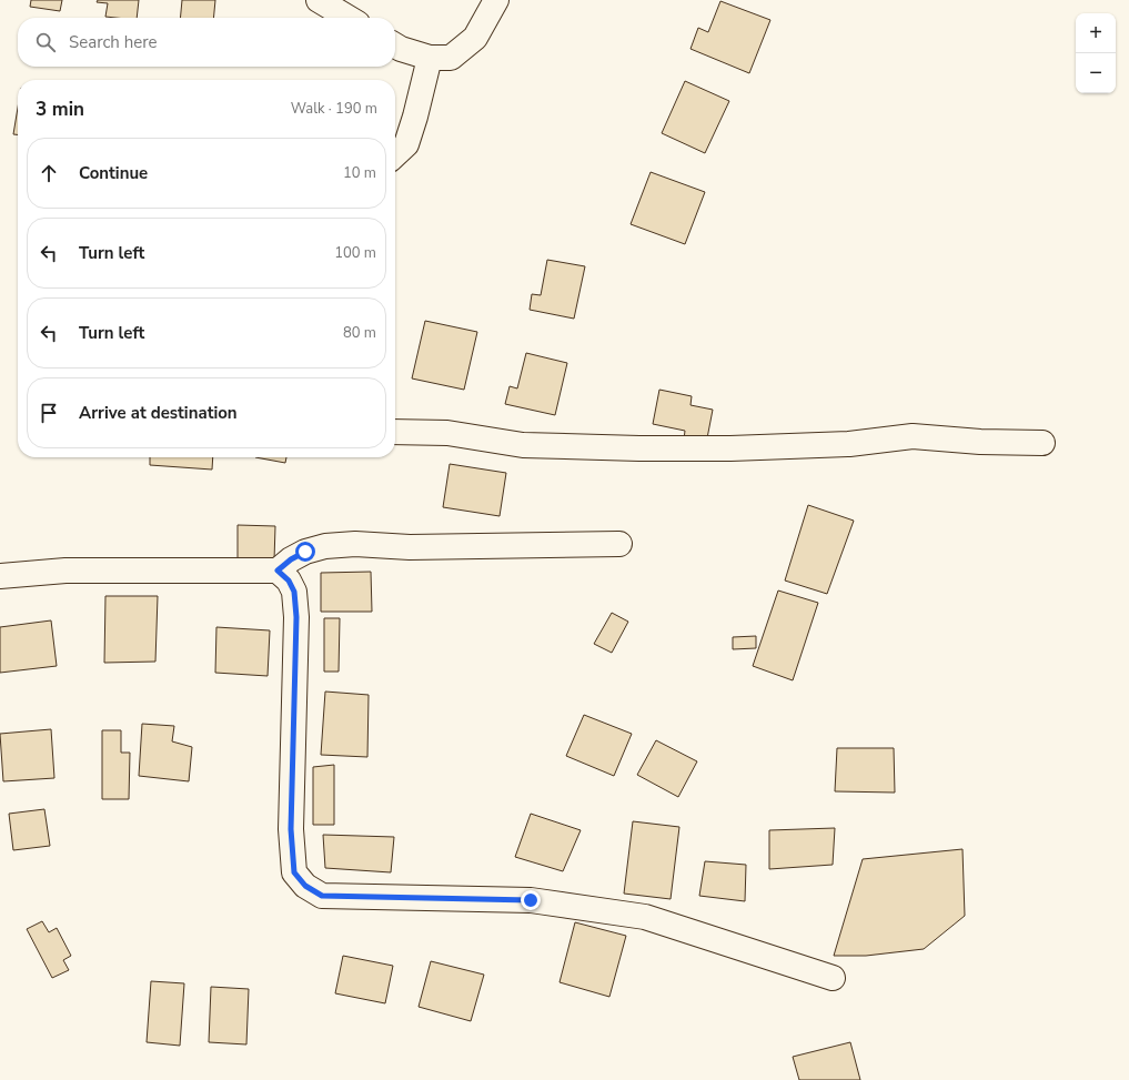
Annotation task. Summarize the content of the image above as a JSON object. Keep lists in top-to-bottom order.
{
  "page": {
    "map_buttons": ["+", "−"],
    "search": "Search here",
    "heading": ["3 min", "Walk · 190 m"],
    "list": [
      ["Continue", "10 m"],
      ["Turn left", "100 m"],
      ["Turn left", "80 m"],
      "Arrive at destination"
    ]
  }
}
